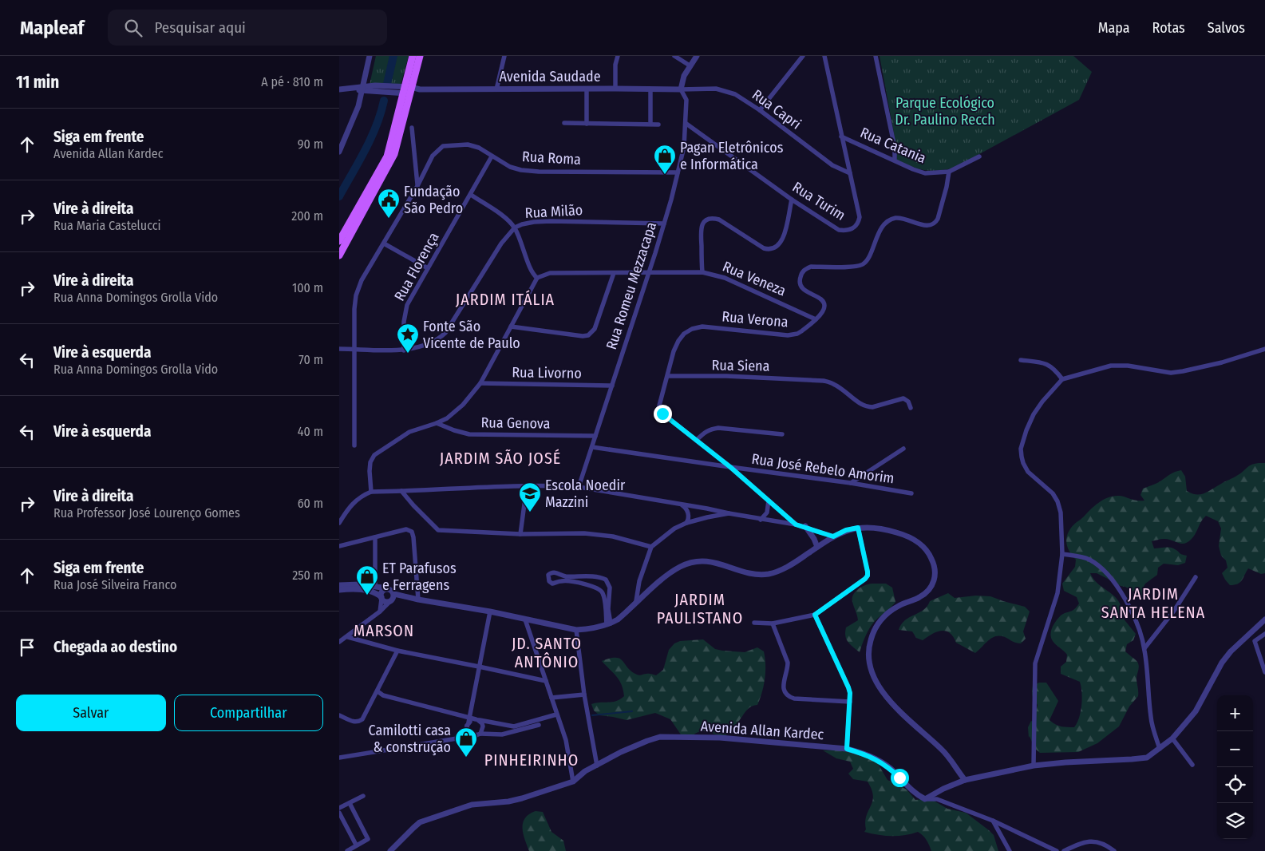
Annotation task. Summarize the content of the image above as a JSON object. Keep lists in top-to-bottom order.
{
  "streets": {
    "street": [
      "Avenida Saudade",
      "Rua Capri",
      "Rua Catania",
      "Rua Roma",
      "Rua Turim",
      "Rua Milão",
      "Rua Florença",
      "Rua Veneza",
      "Rua Romeu Mezzacapa",
      "Rua Verona",
      "Rua Siena",
      "Rua Livorno",
      "Rua Genova",
      "Rua José Rebelo Amorim",
      "Avenida Allan Kardec"
    ]
  },
  "crossings": [
    ["Avenida Saudade", "Rua Capri"],
    ["Avenida Saudade", "Rua Romeu Mezzacapa"],
    ["Rua Capri", "Rua Turim"],
    ["Rua Capri", "Rua Romeu Mezzacapa"],
    ["Rua Catania", "Rua Turim"],
    ["Rua Catania", "Rua Verona"],
    ["Rua Roma", "Rua Milão"],
    ["Rua Roma", "Rua Florença"],
    ["Rua Roma", "Rua Romeu Mezzacapa"],
    ["Rua Turim", "Rua Romeu Mezzacapa"],
    ["Rua Milão", "Rua Florença"],
    ["Rua Milão", "Rua Romeu Mezzacapa"],
    ["Rua Veneza", "Rua Romeu Mezzacapa"],
    ["Rua Veneza", "Rua Verona"],
    ["Rua Romeu Mezzacapa", "Rua Livorno"],
    ["Rua Romeu Mezzacapa", "Rua Genova"],
    ["Rua Romeu Mezzacapa", "Rua José Rebelo Amorim"],
    ["Rua Verona", "Rua Siena"]
  ],
  "districts": [
    "JARDIM ITÁLIA",
    "JARDIM SÃO JOSÉ",
    "JARDIM SANTA HELENA",
    "JARDIM PAULISTANO",
    "MARSON",
    "JD. SANTO ANTÔNIO",
    "PINHEIRINHO"
  ],
  "parks": ["Parque Ecológico Dr. Paulino Recch"],
  "places": {
    "shop": ["Pagan Eletrônicos e Informática", "ET Parafusos e Ferragens", "Camilotti casa & construção"],
    "public building": ["Fundação São Pedro"],
    "place": ["Fonte São Vicente de Paulo"],
    "school or university": ["Escola Noedir Mazzini"]
  },
  "page": {
    "header": "Mapleaf",
    "search": "Pesquisar aqui",
    "nav": ["Mapa", "Rotas", "Salvos"],
    "heading": ["11 min", "A pé · 810 m"],
    "list": [
      ["Siga em frente", "Avenida Allan Kardec", "90 m"],
      ["Vire à direita", "Rua Maria Castelucci", "200 m"],
      ["Vire à direita", "Rua Anna Domingos Grolla Vido", "100 m"],
      ["Vire à esquerda", "Rua Anna Domingos Grolla Vido", "70 m"],
      ["Vire à esquerda", "40 m"],
      ["Vire à direita", "Rua Professor José Lourenço Gomes", "60 m"],
      ["Siga em frente", "Rua José Silveira Franco", "250 m"],
      "Chegada ao destino"
    ],
    "buttons": ["Salvar", "Compartilhar"],
    "map_buttons": ["+", "−"]
  }
}
